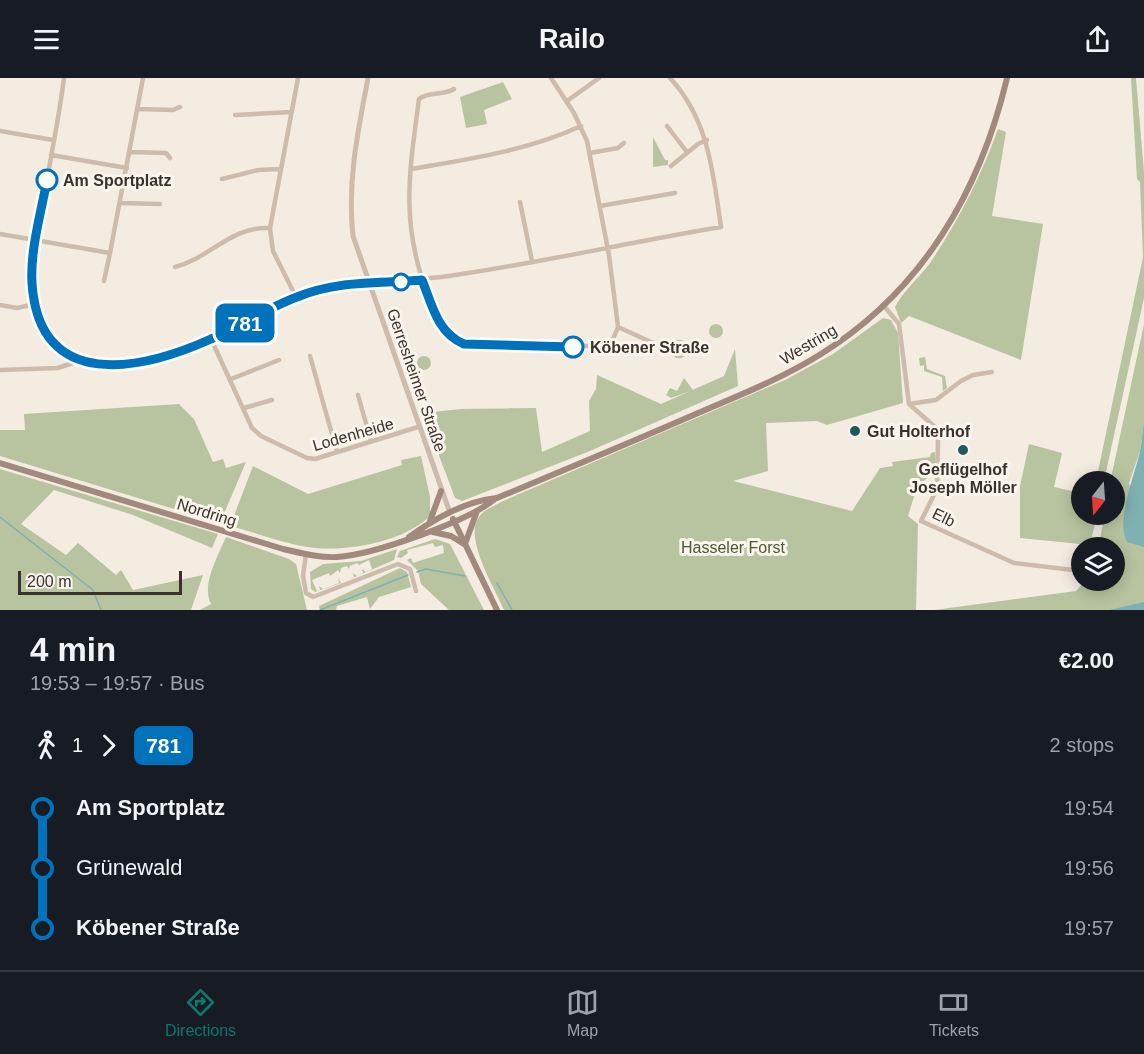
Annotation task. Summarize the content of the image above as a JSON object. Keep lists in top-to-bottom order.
{
  "streets": {
    "main road": ["Westring", "Gerresheimer Straße", "Nordring"],
    "street": ["Lodenheide", "Elb"]
  },
  "crossings": [
    ["Westring", "Gerresheimer Straße"],
    ["Westring", "Nordring"],
    ["Gerresheimer Straße", "Lodenheide"],
    ["Gerresheimer Straße", "Nordring"]
  ],
  "parks": ["Hasseler Forst"],
  "places": [
    "Am Sportplatz",
    "Köbener Straße",
    "Gut Holterhof",
    "Geflügelhof Joseph Möller"
  ],
  "lines": ["bus line 781"],
  "scale_bar": "200 m",
  "north": "bottom",
  "page": {
    "header": "Railo",
    "on_map": "781",
    "scale": "200 m",
    "heading": ["4 min", "19:53 – 19:57 · Bus", "€2.00"],
    "legs": ["1", "781", "2 stops"],
    "list": [
      {
        "name": "Am Sportplatz",
        "value": "19:54"
      },
      {
        "name": "Grünewald",
        "value": "19:56"
      },
      {
        "name": "Köbener Straße",
        "value": "19:57"
      }
    ],
    "tabs": ["Directions", "Map", "Tickets"]
  }
}
